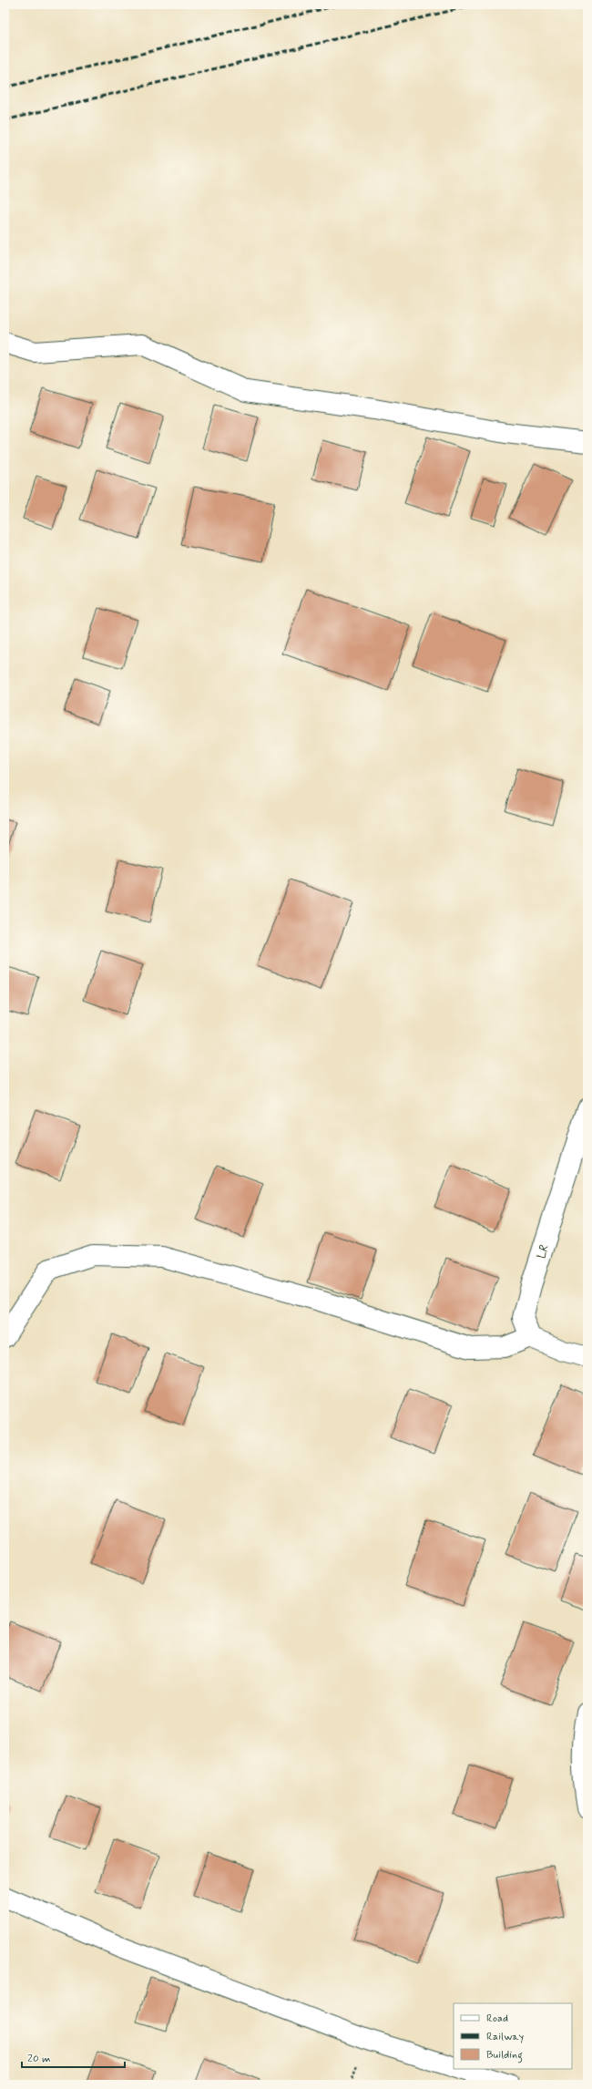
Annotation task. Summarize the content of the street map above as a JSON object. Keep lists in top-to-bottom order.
{
  "streets": {
    "street": ["LR"]
  },
  "legend": ["Road", "Railway", "Building"],
  "scale_bar": "20 m"
}
